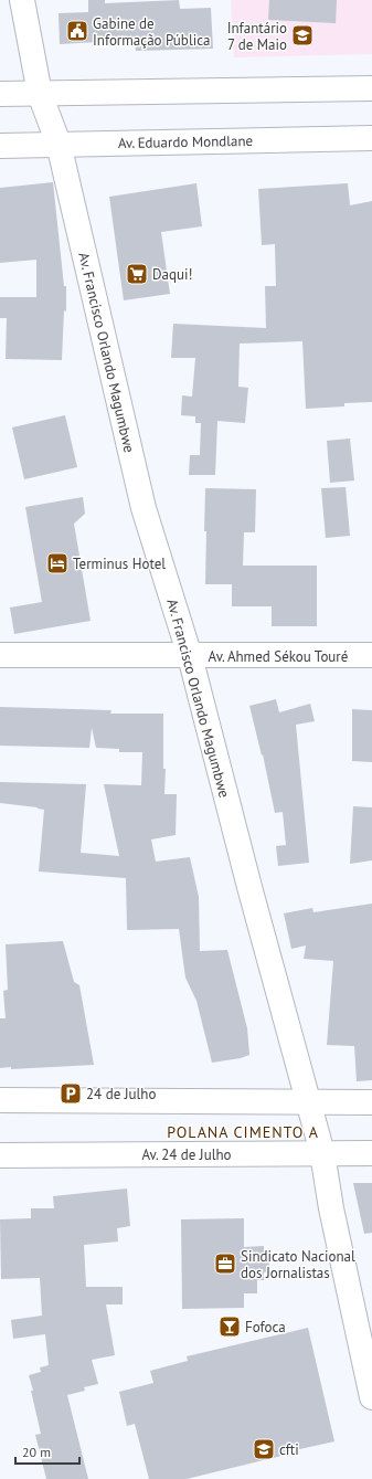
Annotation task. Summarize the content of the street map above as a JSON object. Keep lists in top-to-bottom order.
{
  "streets": {
    "street": [
      "Av. Eduardo Mondlane",
      "Av. Francisco Orlando Magumbwe",
      "Av. Ahmed Sékou Touré",
      "Av. 24 de Julho"
    ]
  },
  "crossings": [
    ["Av. Eduardo Mondlane", "Av. Francisco Orlando Magumbwe"],
    ["Av. Francisco Orlando Magumbwe", "Av. Ahmed Sékou Touré"],
    ["Av. Francisco Orlando Magumbwe", "Av. 24 de Julho"]
  ],
  "districts": ["POLANA CIMENTO A"],
  "places": {
    "public building": ["Gabine de Informação Pública"],
    "school or university": ["Infantário 7 de Maio", "cfti"],
    "supermarket": ["Daqui!"],
    "hotel": ["Terminus Hotel"],
    "parking": ["24 de Julho"],
    "office": ["Sindicato Nacional dos Jornalistas"],
    "bar": ["Fofoca"]
  },
  "scale_bar": "20 m"
}
